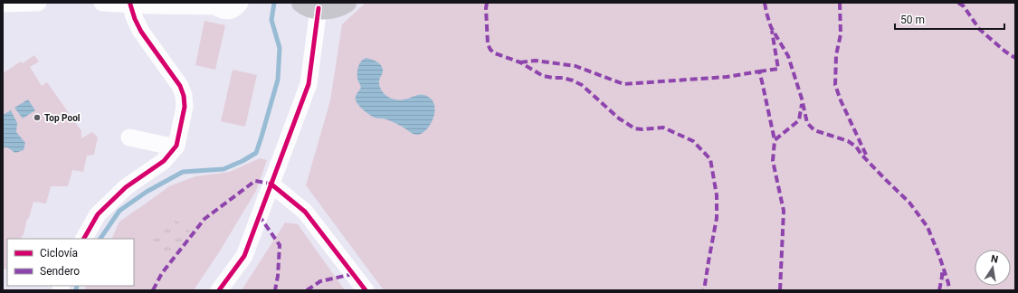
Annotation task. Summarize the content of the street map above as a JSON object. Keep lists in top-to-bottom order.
{
  "places": ["Top Pool"],
  "legend": ["Ciclovía", "Sendero"],
  "scale_bar": "50 m",
  "north": "top"
}
